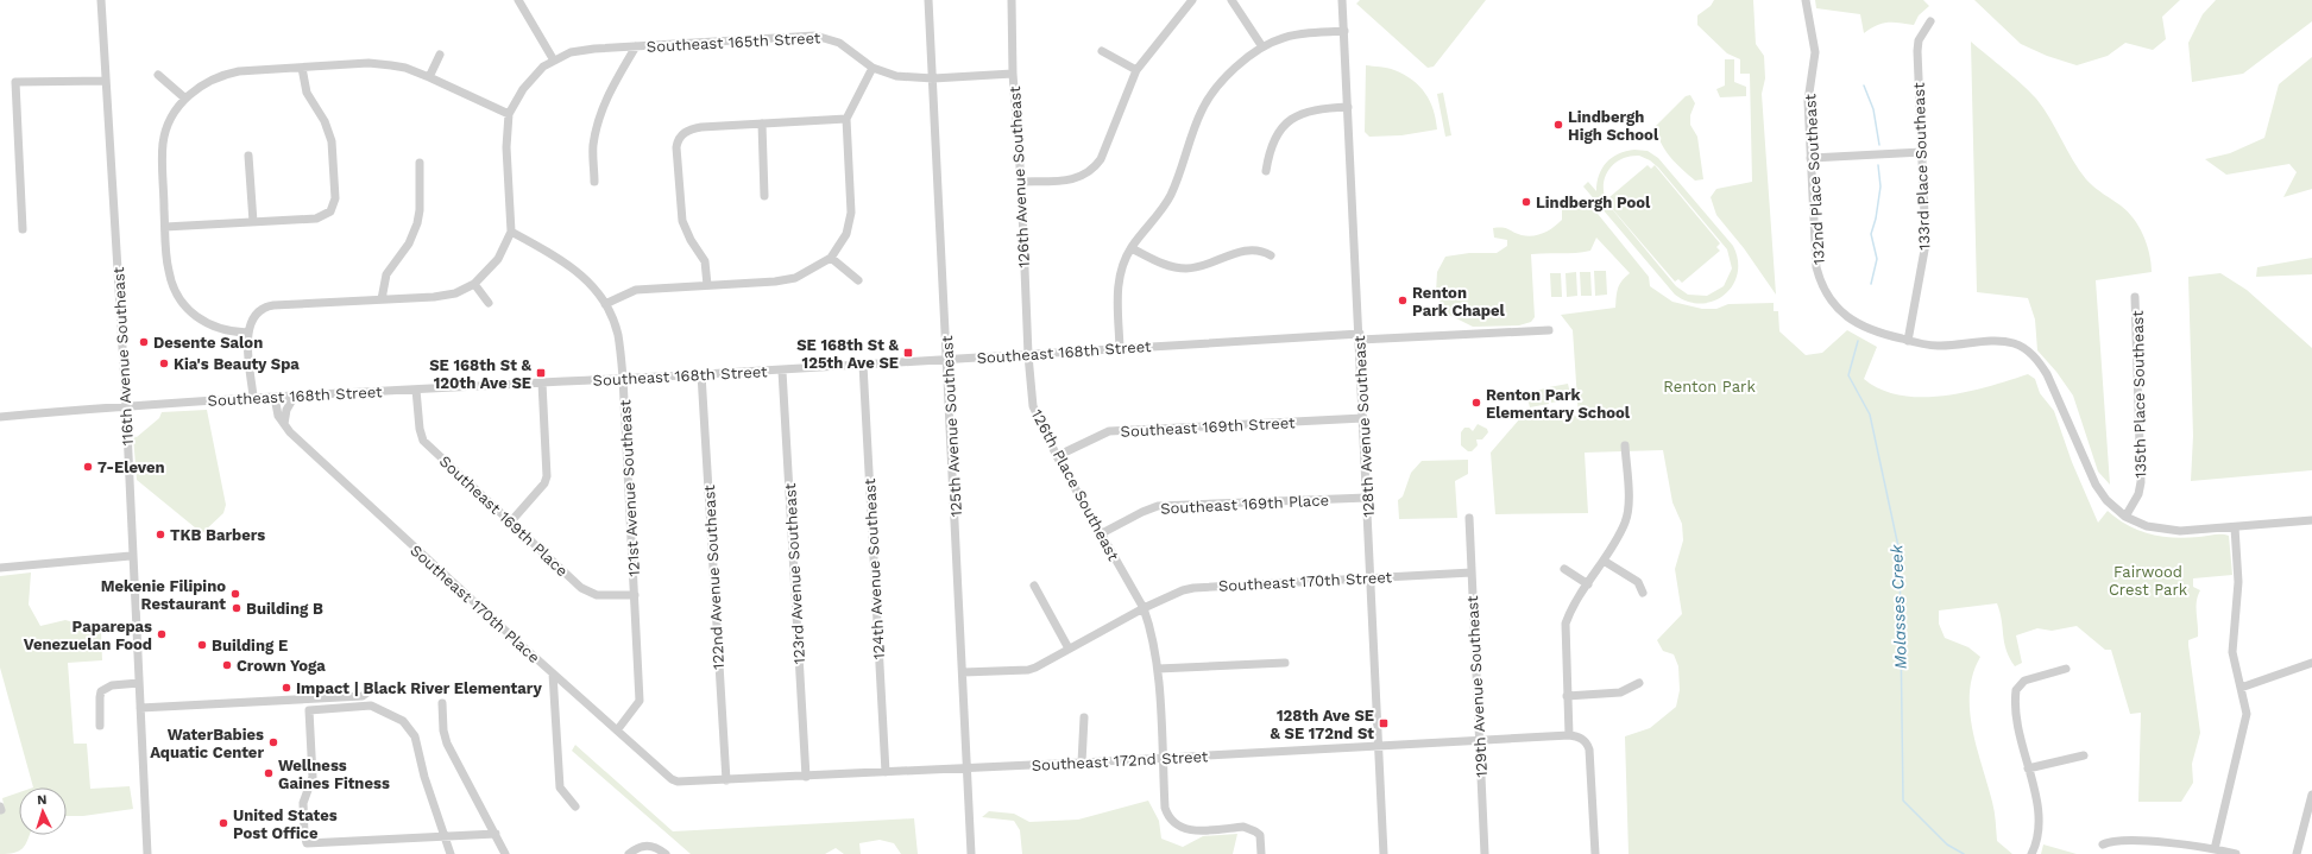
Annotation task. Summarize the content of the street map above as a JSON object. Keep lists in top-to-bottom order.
{
  "streets": {
    "street": [
      "Southeast 165th Street",
      "133rd Place Southeast",
      "126th Avenue Southeast",
      "132nd Place Southeast",
      "Southeast 168th Street",
      "116th Avenue Southeast",
      "135th Place Southeast",
      "125th Avenue Southeast",
      "Southeast 169th Street",
      "128th Avenue Southeast",
      "126th Place Southeast",
      "121st Avenue Southeast",
      "Southeast 169th Place",
      "124th Avenue Southeast",
      "123rd Avenue Southeast",
      "122nd Avenue Southeast",
      "Southeast 170th Street",
      "Southeast 170th Place",
      "129th Avenue Southeast",
      "Southeast 172nd Street"
    ]
  },
  "crossings": [
    ["Southeast 165th Street", "126th Avenue Southeast"],
    ["Southeast 165th Street", "125th Avenue Southeast"],
    ["133rd Place Southeast", "132nd Place Southeast"],
    ["126th Avenue Southeast", "Southeast 168th Street"],
    ["126th Avenue Southeast", "126th Place Southeast"],
    ["Southeast 168th Street", "116th Avenue Southeast"],
    ["Southeast 168th Street", "125th Avenue Southeast"],
    ["Southeast 168th Street", "128th Avenue Southeast"],
    ["Southeast 168th Street", "126th Place Southeast"],
    ["Southeast 168th Street", "121st Avenue Southeast"],
    ["Southeast 168th Street", "Southeast 169th Place"],
    ["Southeast 168th Street", "124th Avenue Southeast"],
    ["Southeast 168th Street", "123rd Avenue Southeast"],
    ["Southeast 168th Street", "122nd Avenue Southeast"],
    ["Southeast 168th Street", "Southeast 170th Place"],
    ["125th Avenue Southeast", "Southeast 170th Street"],
    ["125th Avenue Southeast", "Southeast 172nd Street"],
    ["Southeast 169th Street", "128th Avenue Southeast"],
    ["Southeast 169th Street", "126th Place Southeast"],
    ["128th Avenue Southeast", "Southeast 169th Place"],
    ["128th Avenue Southeast", "Southeast 170th Street"],
    ["128th Avenue Southeast", "Southeast 172nd Street"],
    ["126th Place Southeast", "Southeast 169th Place"],
    ["126th Place Southeast", "Southeast 170th Street"],
    ["126th Place Southeast", "Southeast 172nd Street"],
    ["121st Avenue Southeast", "Southeast 169th Place"],
    ["121st Avenue Southeast", "Southeast 170th Place"],
    ["124th Avenue Southeast", "Southeast 172nd Street"],
    ["123rd Avenue Southeast", "Southeast 172nd Street"],
    ["122nd Avenue Southeast", "Southeast 172nd Street"],
    ["Southeast 170th Street", "129th Avenue Southeast"],
    ["Southeast 170th Place", "Southeast 172nd Street"],
    ["129th Avenue Southeast", "Southeast 172nd Street"]
  ],
  "water": ["Molasses Creek"],
  "parks": ["Renton Park", "Fairwood Crest Park"],
  "places": {
    "other": [
      "Lindbergh High School",
      "Lindbergh Pool",
      "Renton Park Chapel",
      "Desente Salon",
      "Kia's Beauty Spa",
      "Renton Park Elementary School",
      "7-Eleven",
      "TKB Barbers",
      "Mekenie Filipino Restaurant",
      "Building B",
      "Paparepas Venezuelan Food",
      "Building E",
      "Crown Yoga",
      "Impact | Black River Elementary",
      "WaterBabies Aquatic Center",
      "Wellness Gaines Fitness",
      "United States Post Office"
    ],
    "transit": ["SE 168th St & 125th Ave SE", "SE 168th St & 120th Ave SE", "128th Ave SE & SE 172nd St"]
  },
  "north": "top"
}
